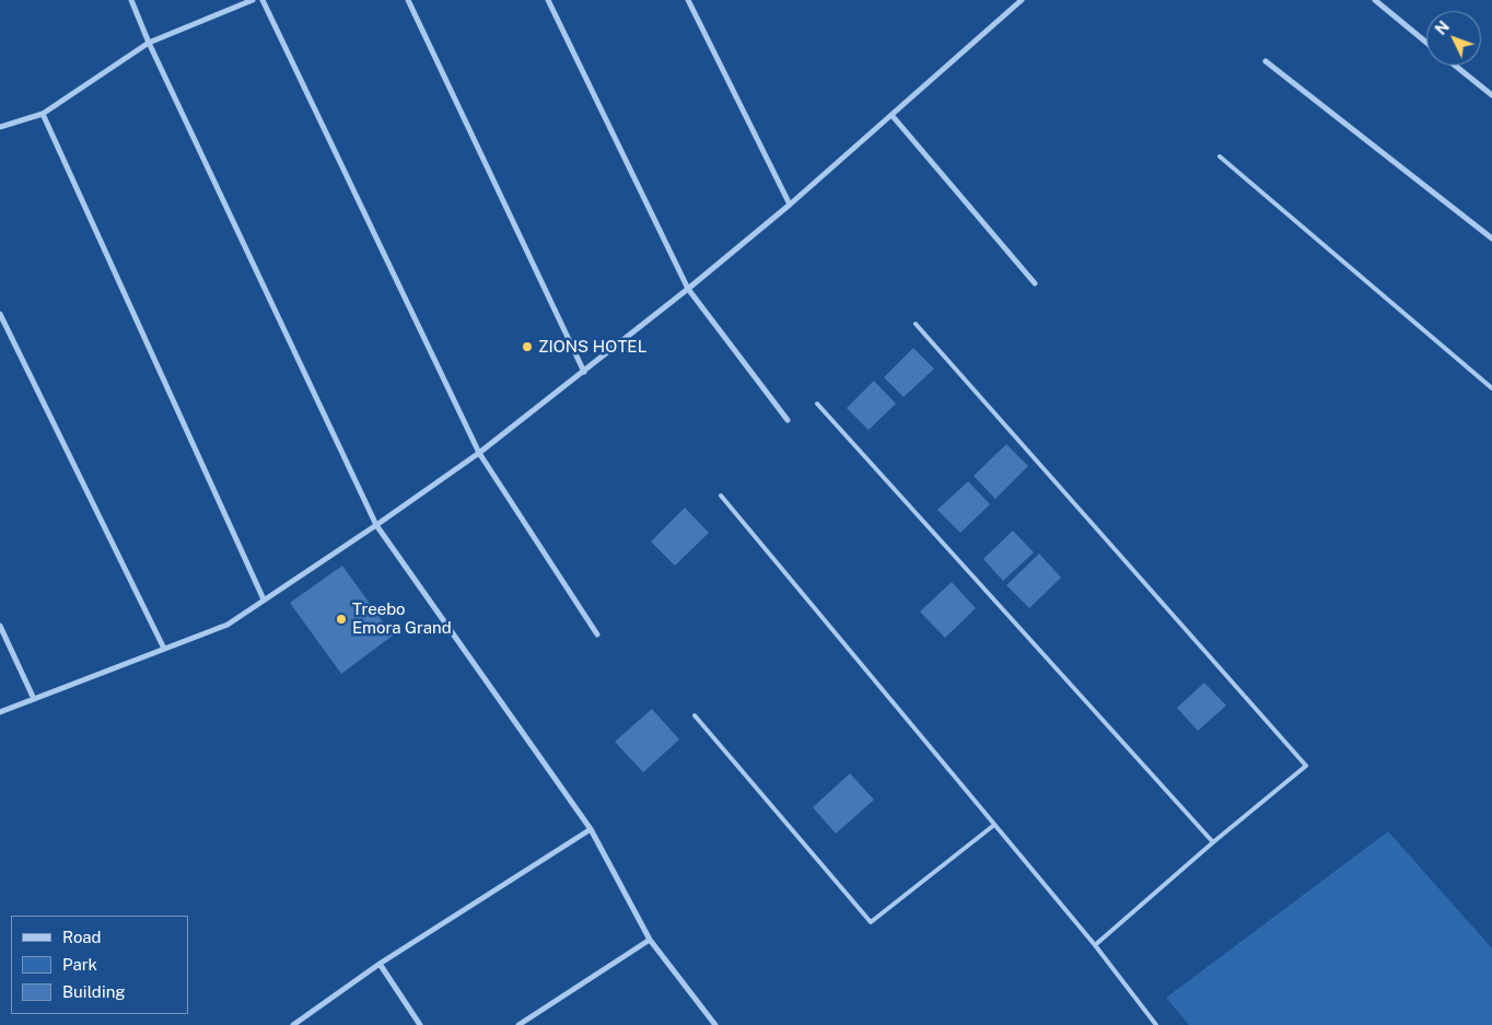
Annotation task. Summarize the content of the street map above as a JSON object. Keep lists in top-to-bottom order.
{
  "places": ["ZIONS HOTEL", "Treebo Emora Grand"],
  "legend": ["Road", "Park", "Building"],
  "north": "top left"
}
